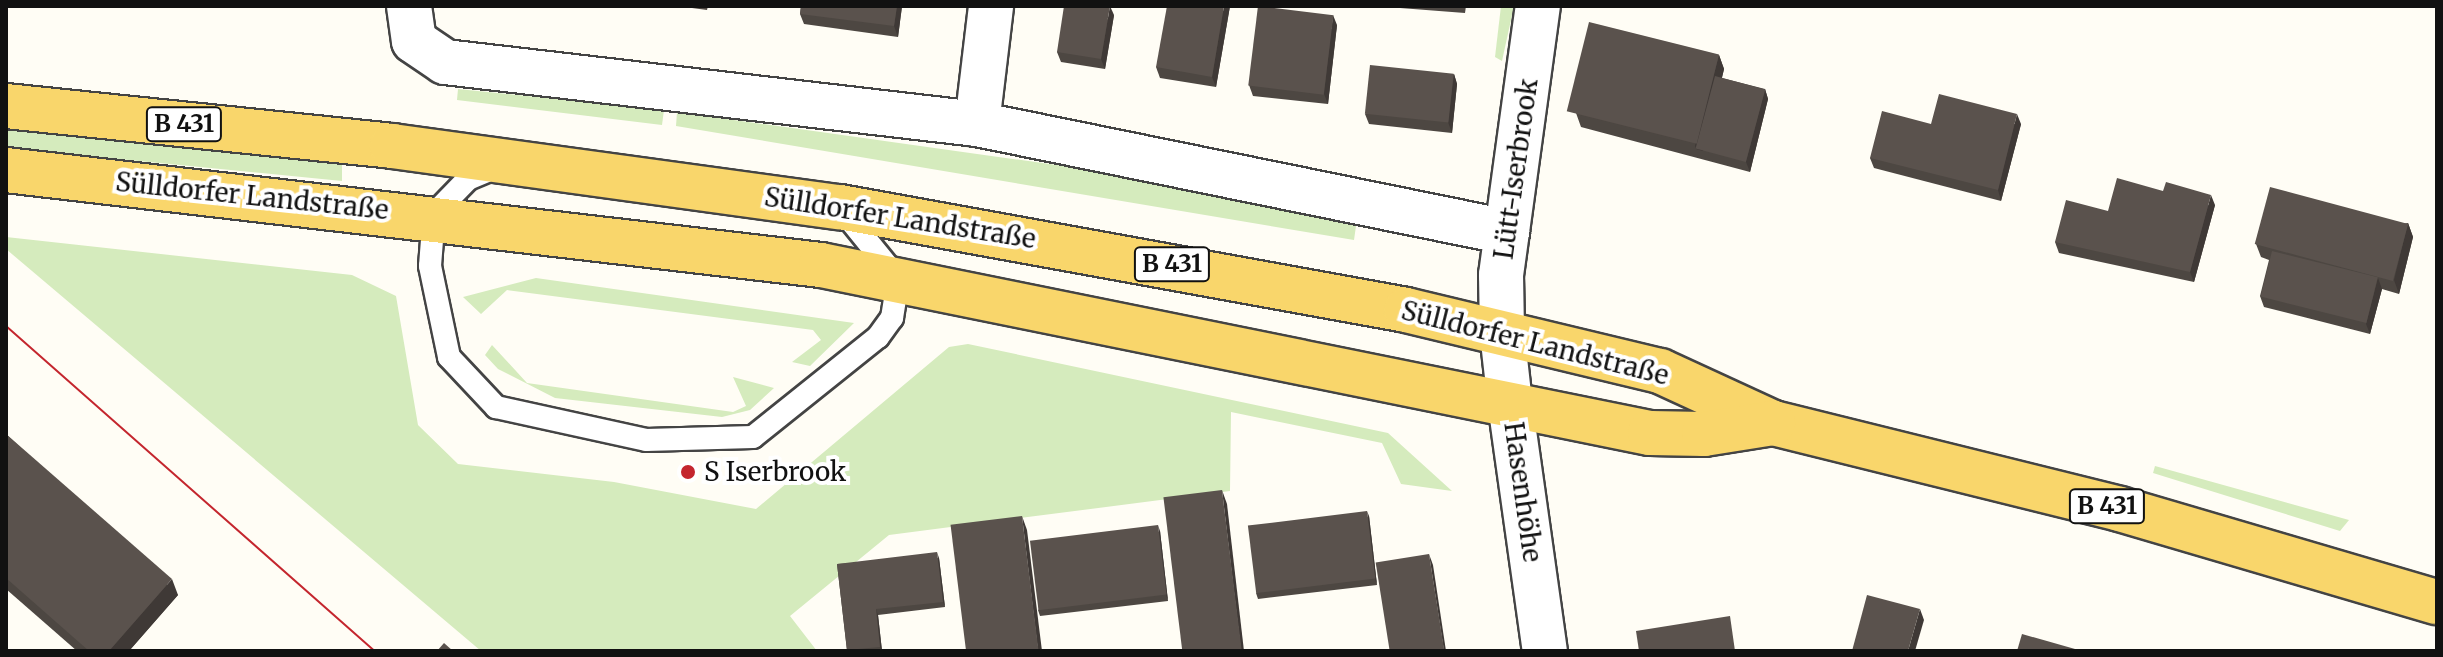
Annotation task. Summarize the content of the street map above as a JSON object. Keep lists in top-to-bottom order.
{
  "streets": {
    "main road": ["B 431", "Sülldorfer Landstraße"],
    "street": ["Lütt-Iserbrook", "Hasenhöhe"]
  },
  "crossings": [
    ["Lütt-Iserbrook", "Sülldorfer Landstraße"],
    ["Lütt-Iserbrook", "Hasenhöhe"],
    ["Sülldorfer Landstraße", "Hasenhöhe"]
  ],
  "places": ["S Iserbrook"]
}
